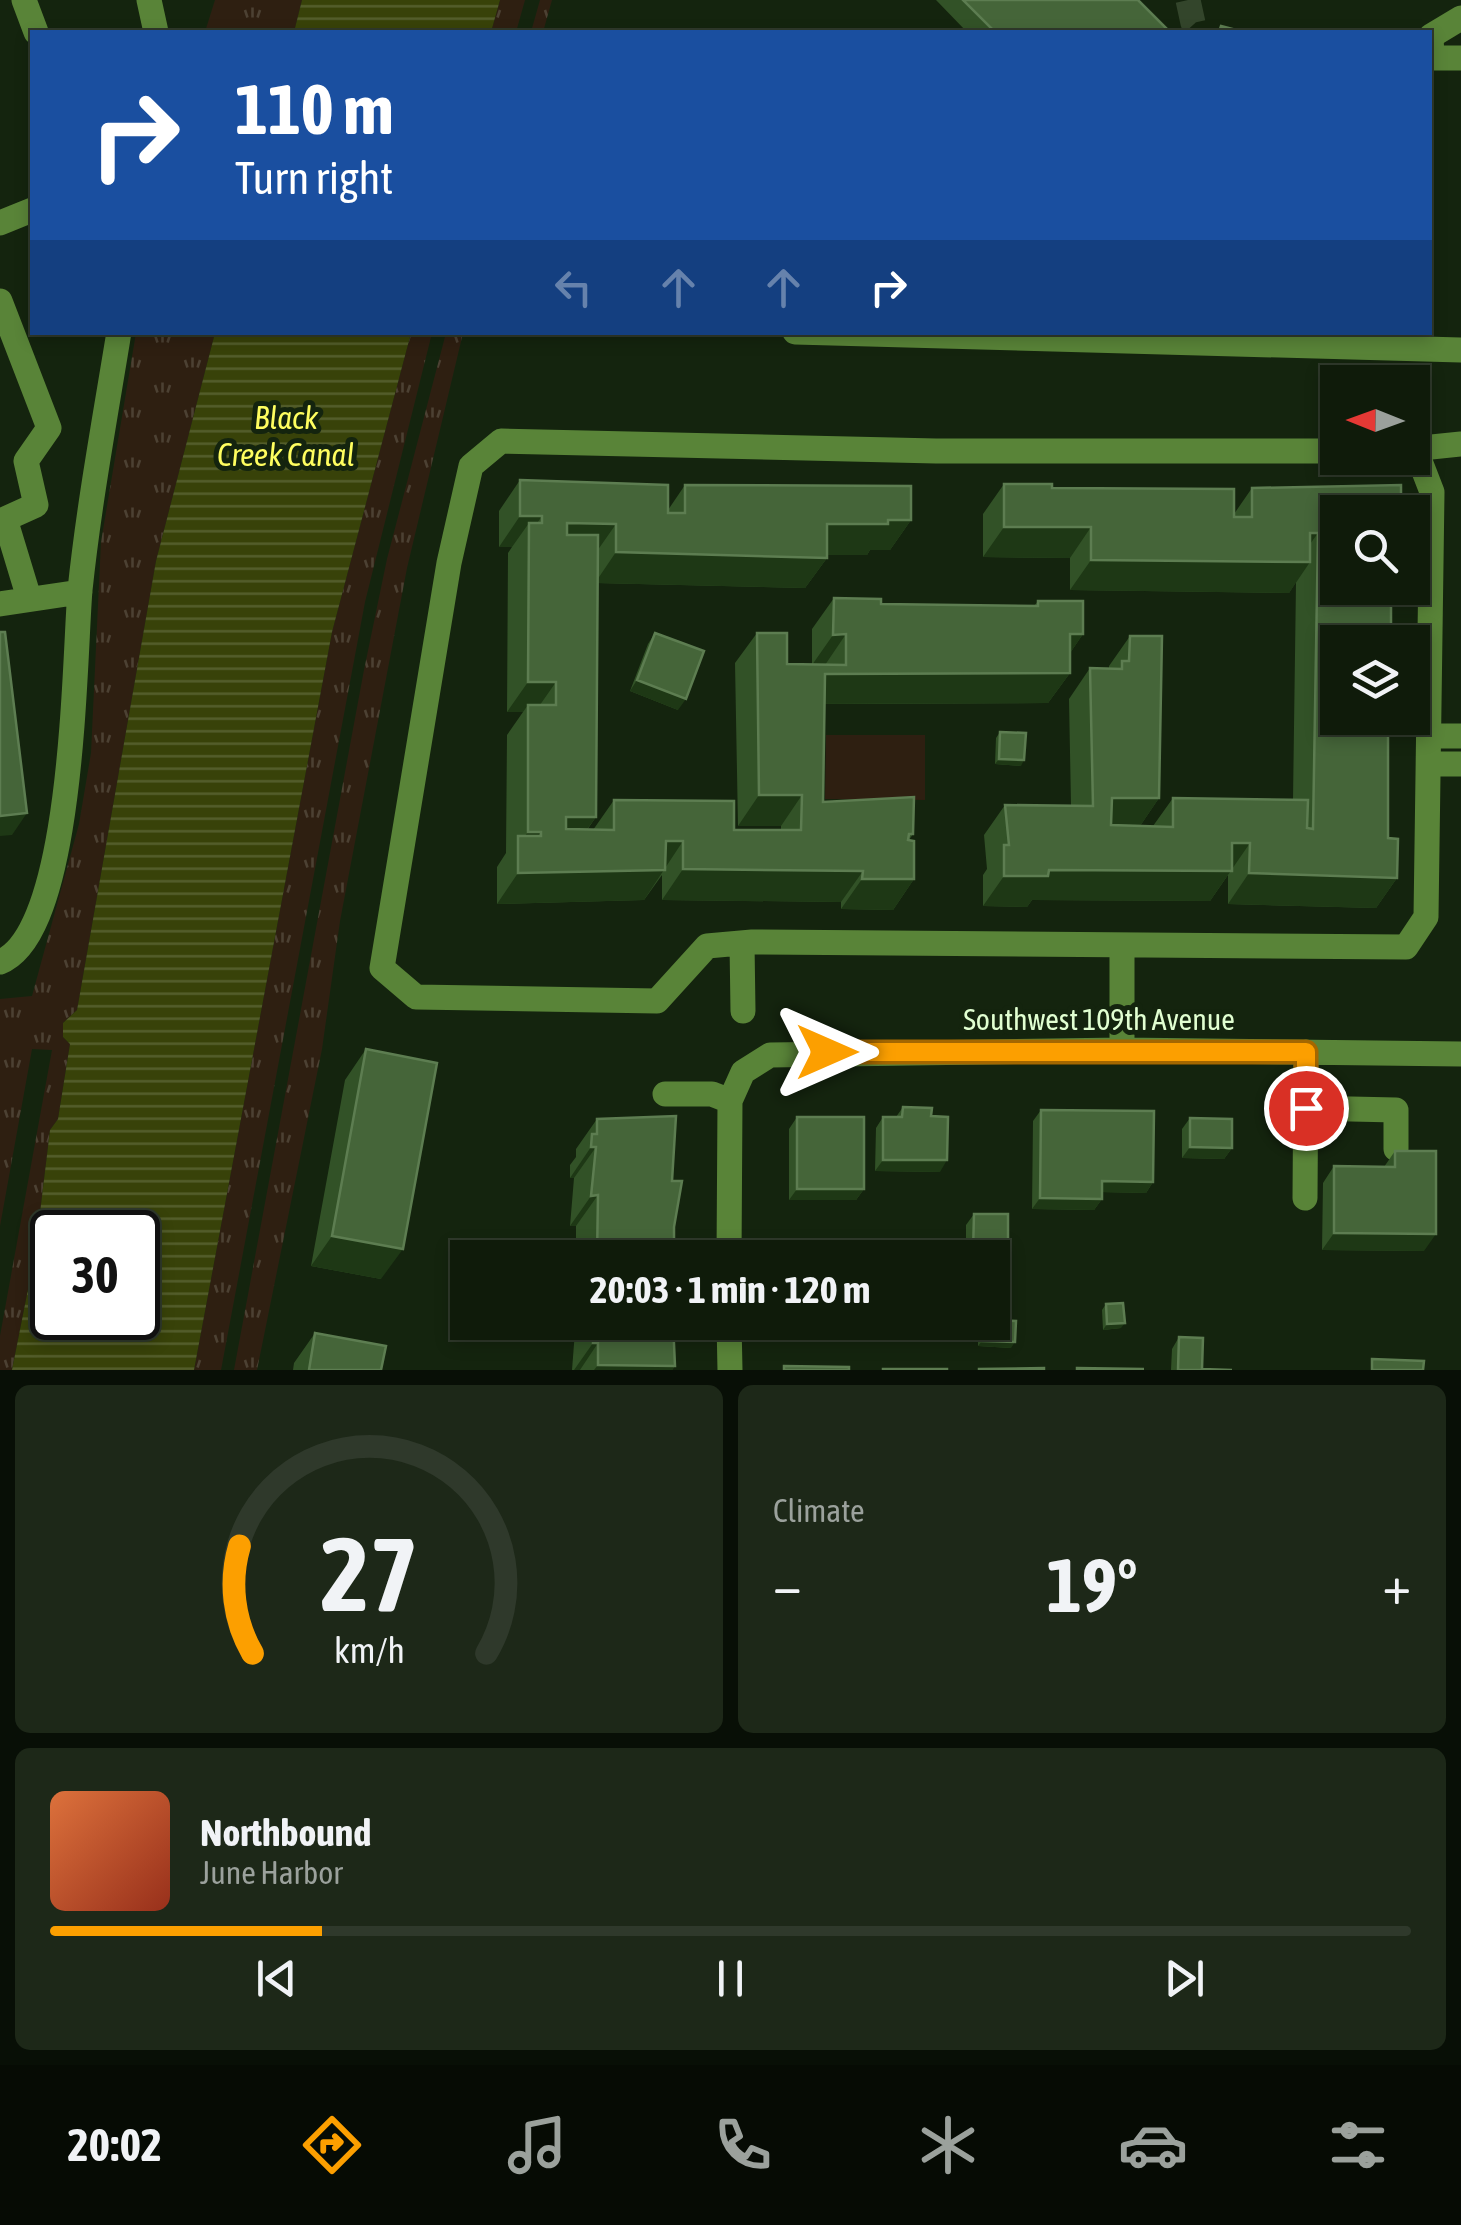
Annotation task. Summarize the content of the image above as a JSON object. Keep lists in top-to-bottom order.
{
  "streets": {
    "street": ["Southwest 109th Avenue"]
  },
  "water": ["Black Creek Canal"],
  "north": "left",
  "page": {
    "turn": ["110 m", "Turn right"],
    "limit": "30",
    "trip": "20:03 · 1 min · 120 m",
    "tile": "Climate",
    "heat": ["−", "19°", "+"],
    "song": ["Northbound", "June Harbor"],
    "tabs": "20:02",
    "gauge": ["27", "km/h"]
  }
}
